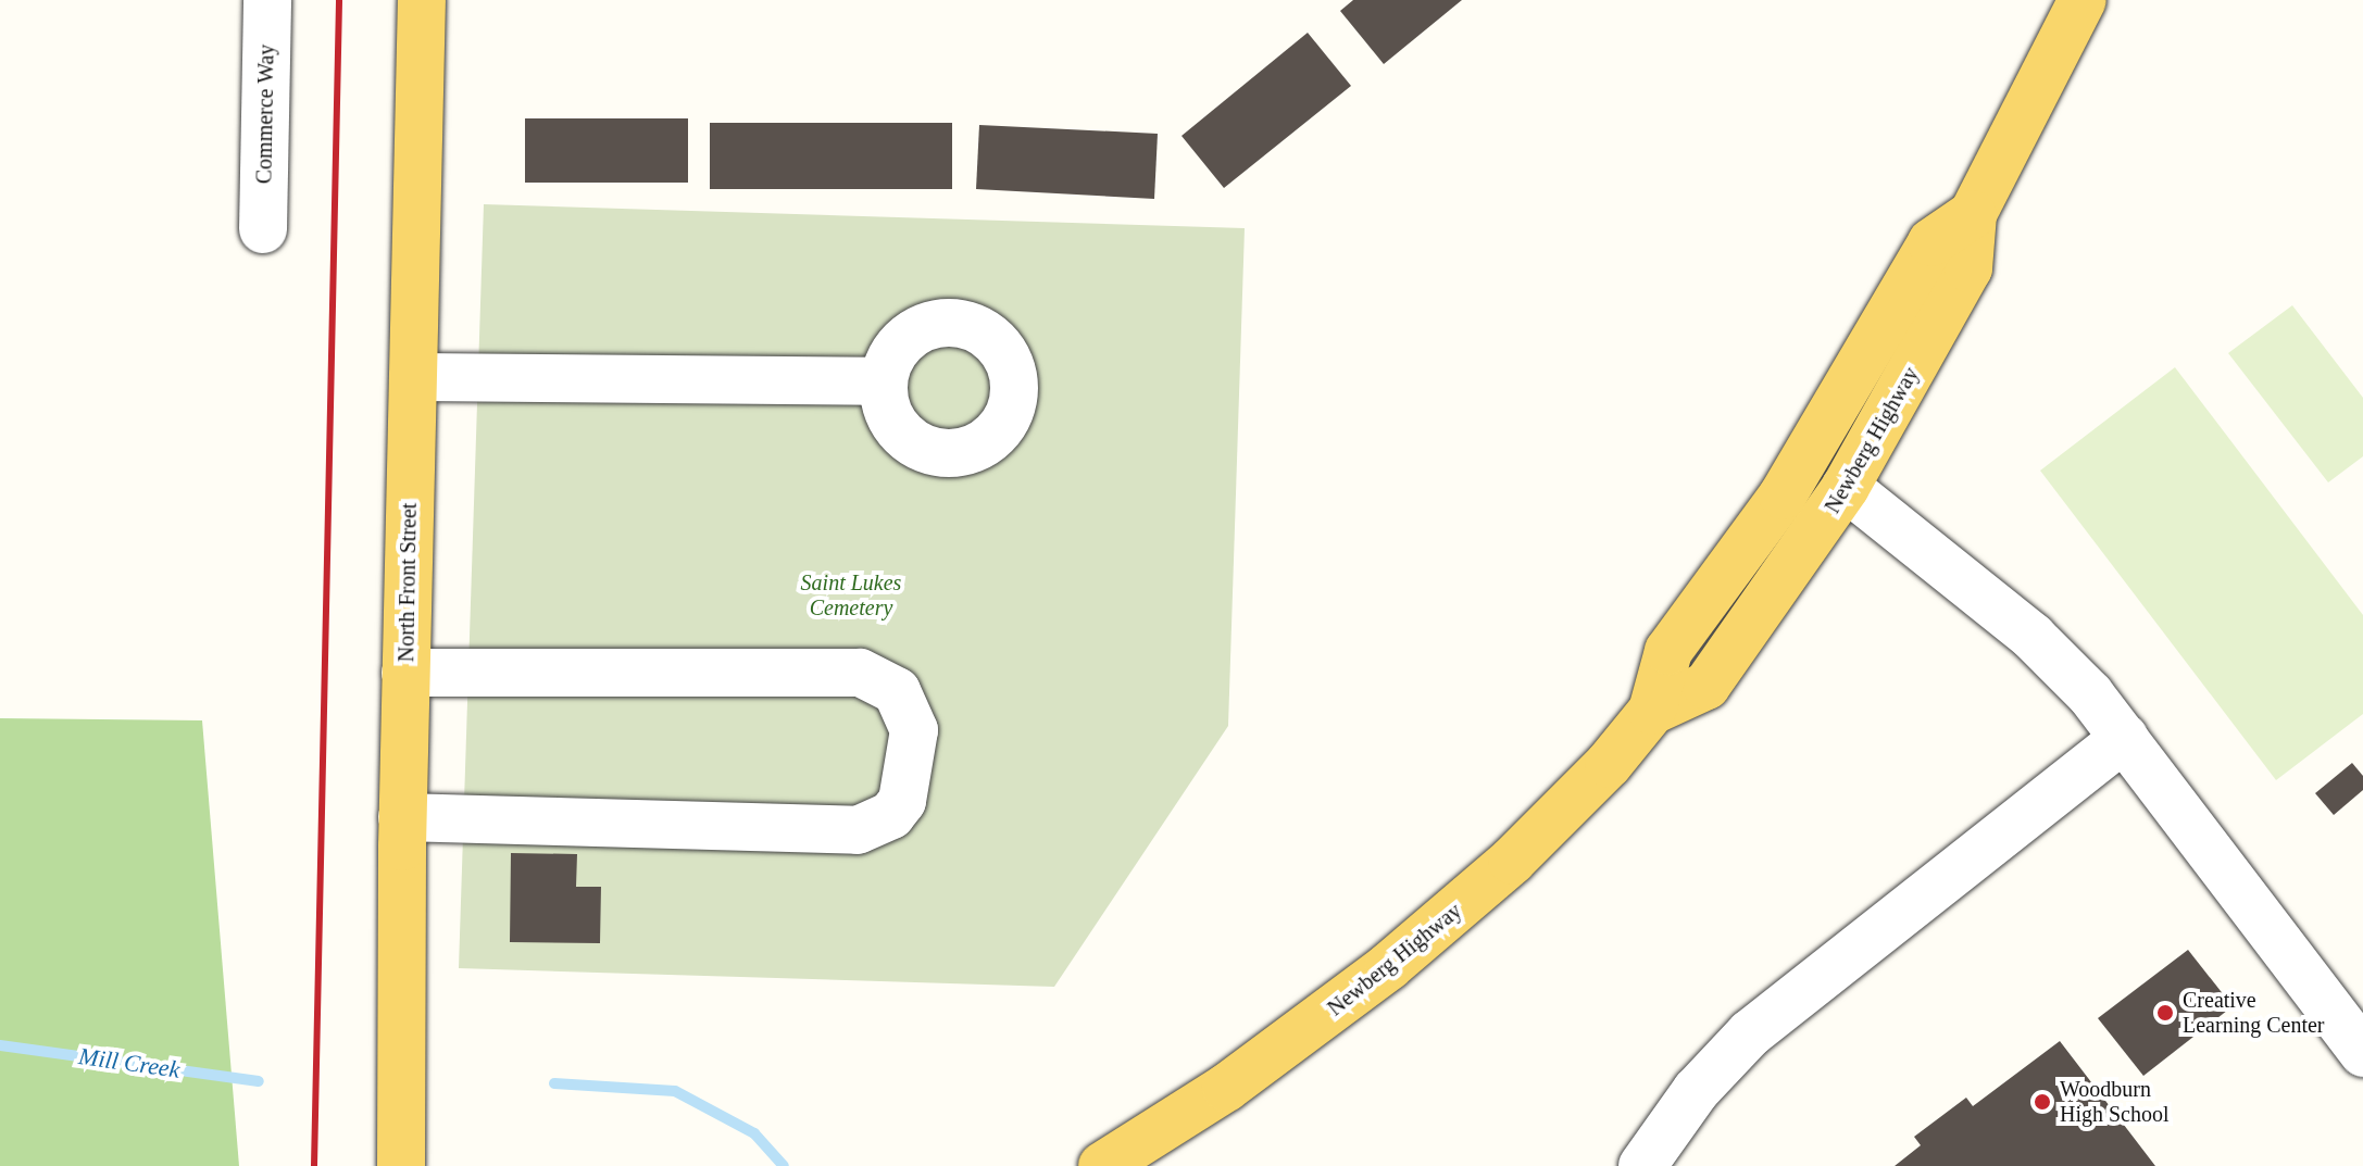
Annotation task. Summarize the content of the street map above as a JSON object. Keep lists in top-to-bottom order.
{
  "streets": {
    "main road": ["Newberg Highway", "North Front Street"],
    "street": ["Commerce Way"]
  },
  "water": ["Mill Creek"],
  "parks": ["Saint Lukes Cemetery"],
  "places": ["Creative Learning Center", "Woodburn High School"]
}
